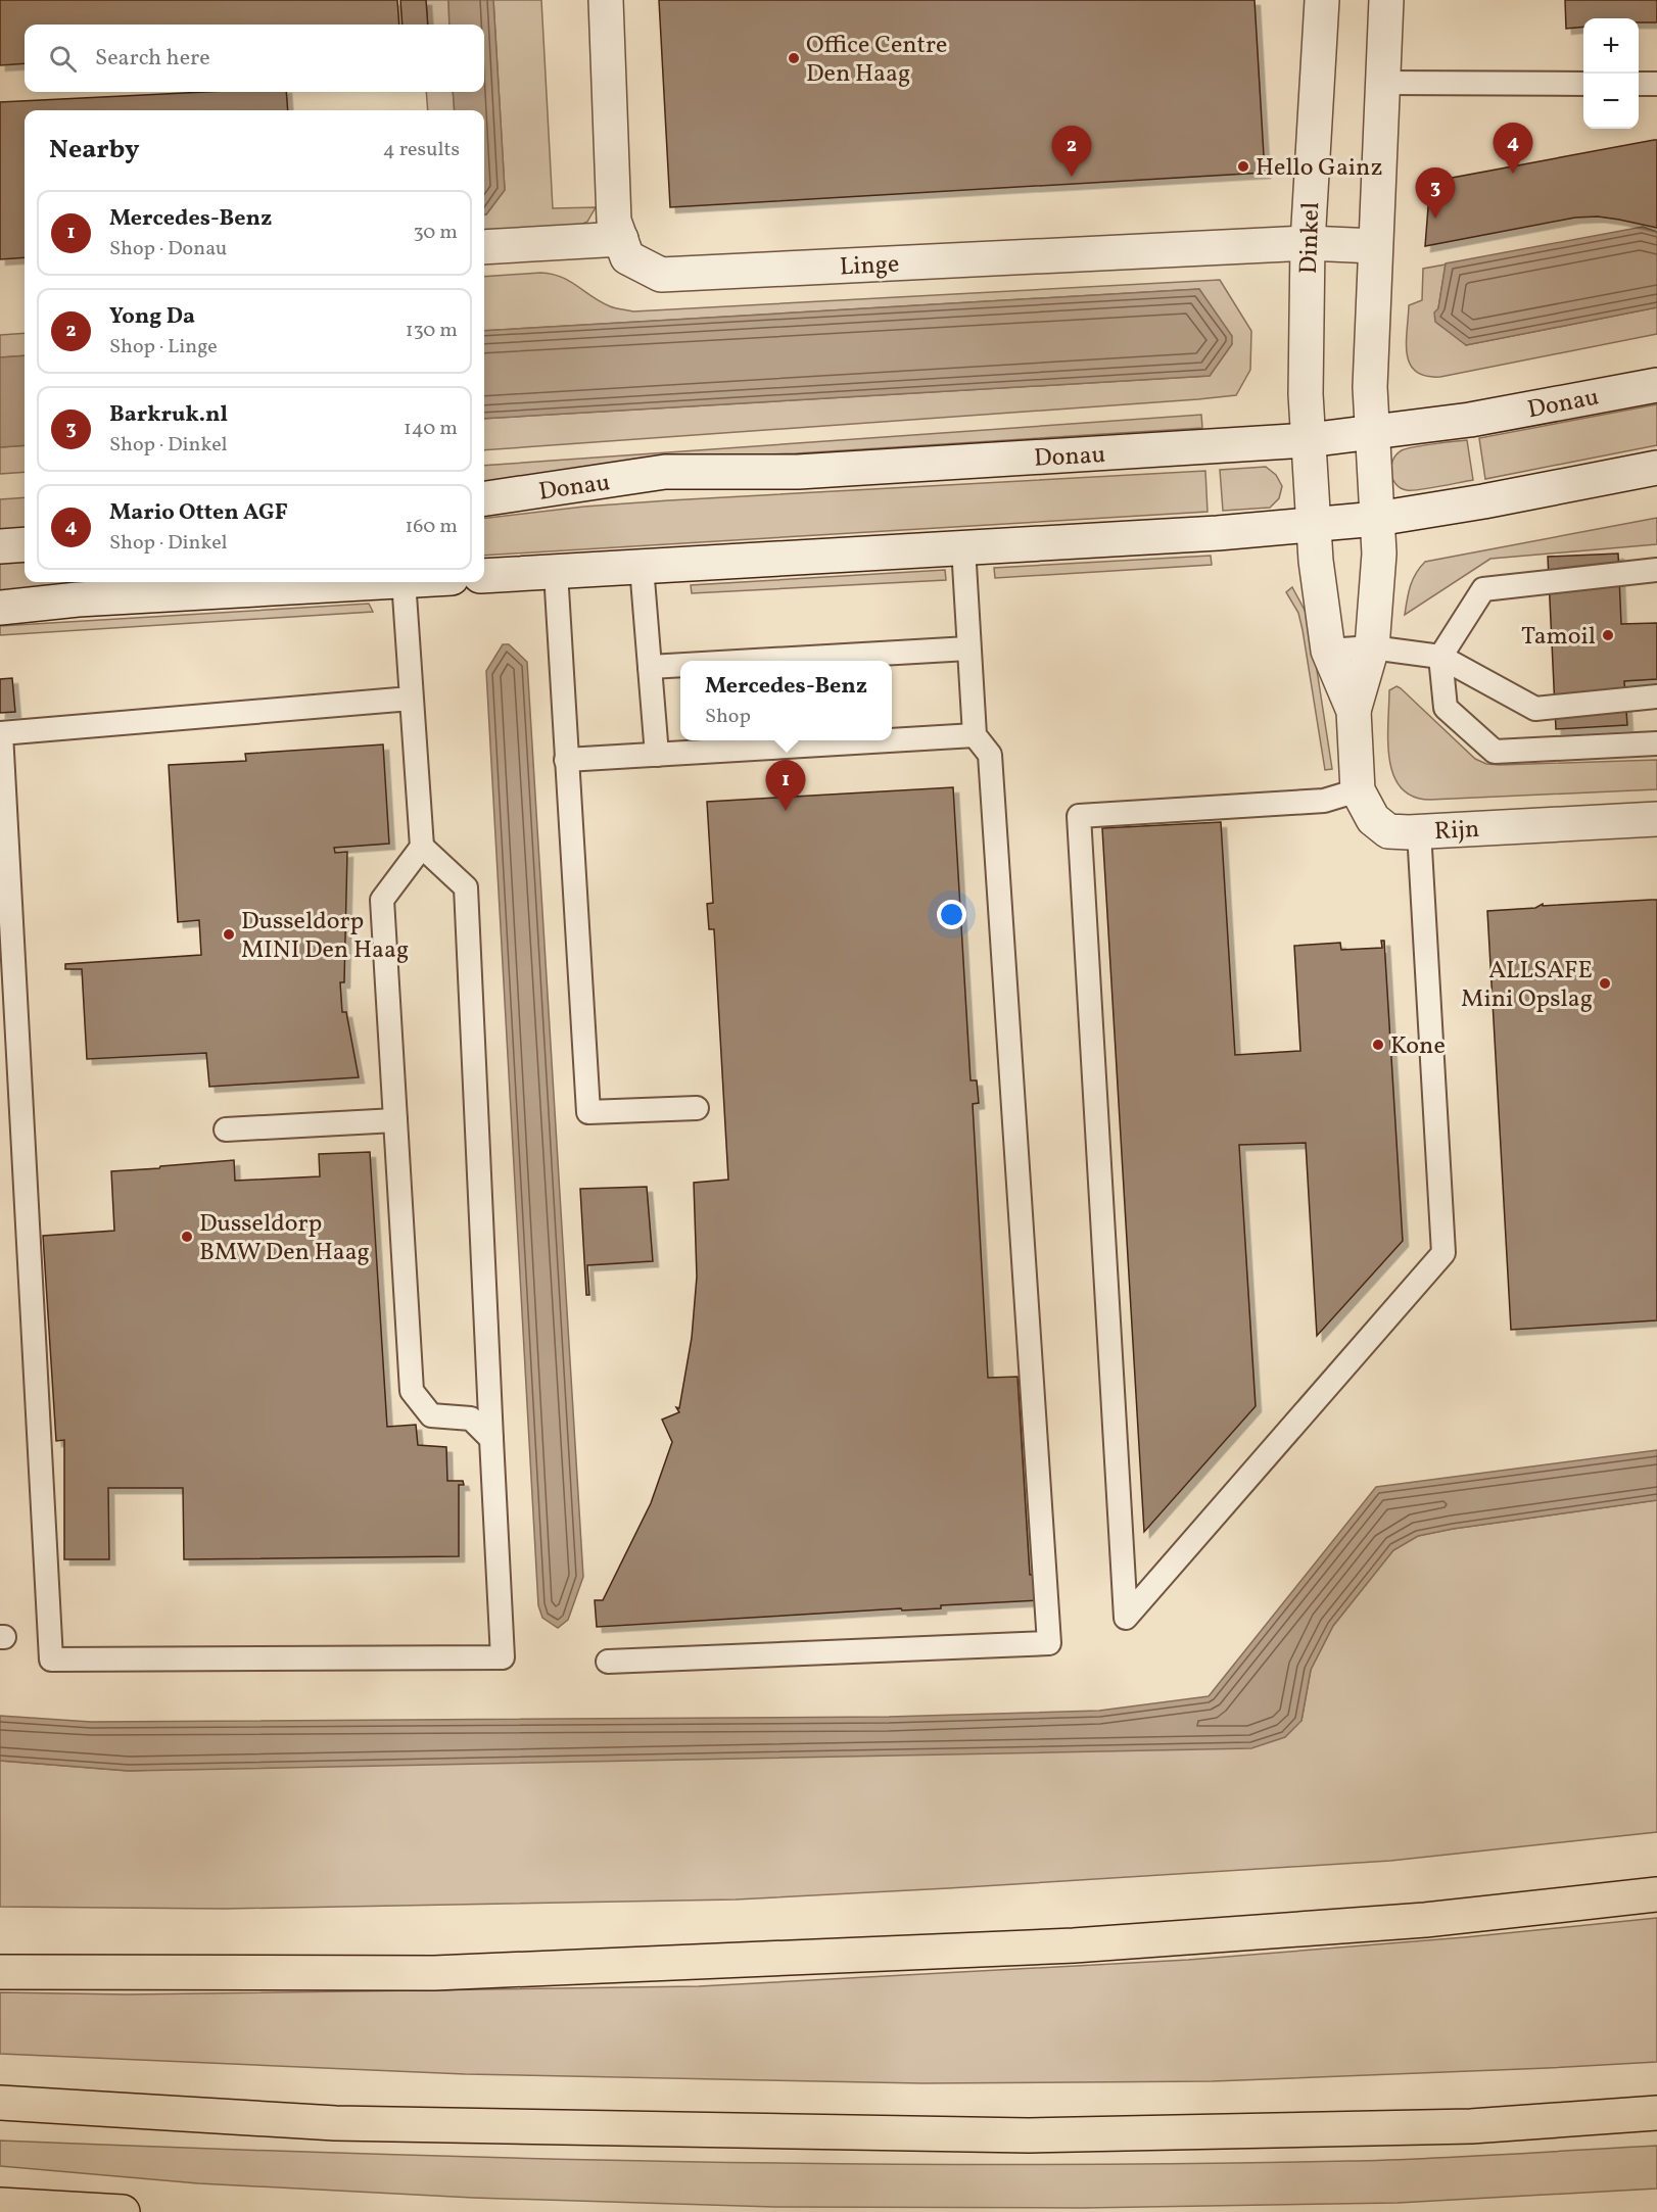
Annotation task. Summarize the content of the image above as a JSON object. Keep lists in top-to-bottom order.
{
  "streets": {
    "street": [
      "Dinkel",
      "Linge",
      "Donau",
      "Rijn"
    ]
  },
  "crossings": [
    ["Dinkel", "Linge"],
    ["Dinkel", "Donau"],
    ["Dinkel", "Rijn"],
    ["Donau", "Rijn"]
  ],
  "places": [
    "Office Centre Den Haag",
    "Hello Gainz",
    "Tamoil",
    "Dusseldorp MINI Den Haag",
    "ALLSAFE Mini Opslag",
    "Kone",
    "Dusseldorp BMW Den Haag"
  ],
  "page": {
    "map_buttons": ["+", "−"],
    "search": "Search here",
    "heading": ["Nearby", "4 results"],
    "pins": [
      "4",
      "2",
      "3",
      "1"
    ],
    "list": [
      {
        "mark": "1",
        "name": "Mercedes-Benz",
        "note": "Shop · Donau",
        "value": "30 m"
      },
      {
        "mark": "2",
        "name": "Yong Da",
        "note": "Shop · Linge",
        "value": "130 m"
      },
      {
        "mark": "3",
        "name": "Barkruk.nl",
        "note": "Shop · Dinkel",
        "value": "140 m"
      },
      {
        "mark": "4",
        "name": "Mario Otten AGF",
        "note": "Shop · Dinkel",
        "value": "160 m"
      }
    ],
    "popup": ["Mercedes-Benz", "Shop"]
  }
}
